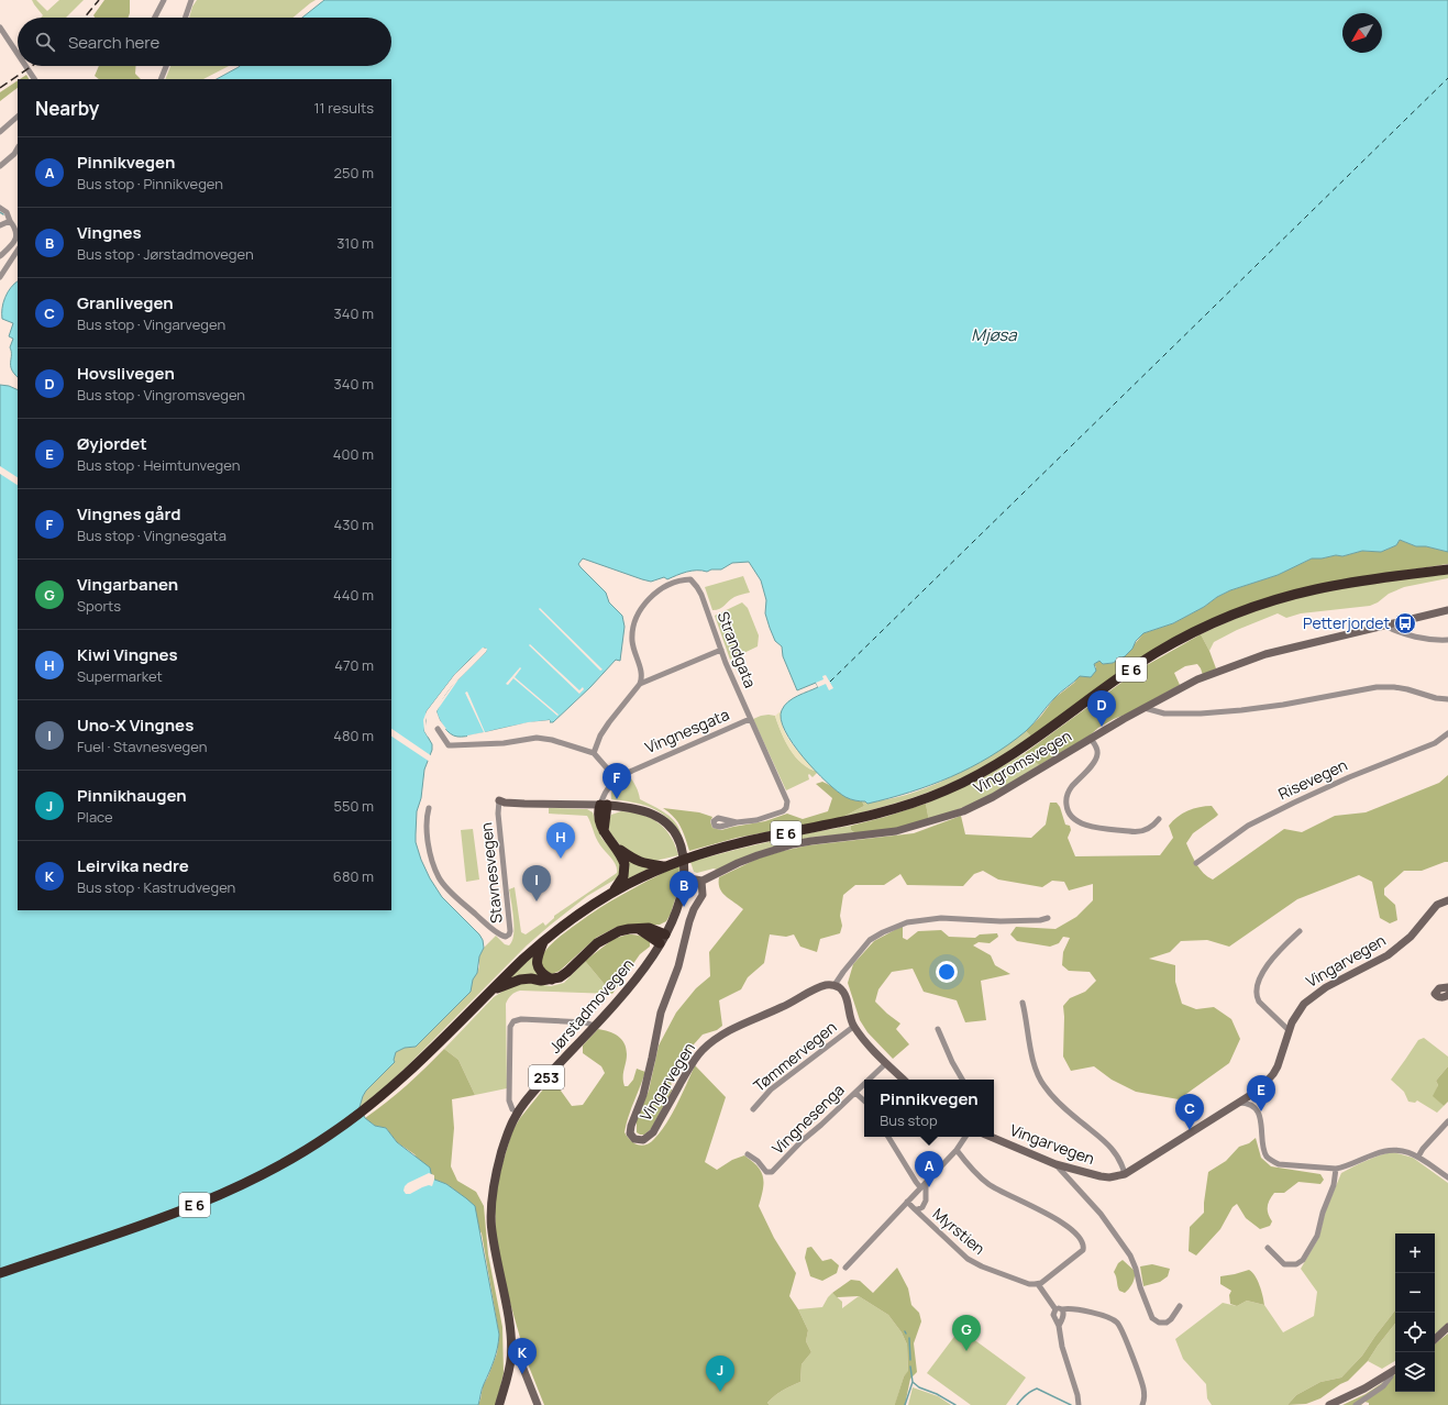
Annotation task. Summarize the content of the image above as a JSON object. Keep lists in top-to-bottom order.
{
  "streets": {
    "highway": ["E 6"],
    "main road": ["Jørstadmovegen", "253"],
    "street": [
      "Strandgata",
      "Vingnesgata",
      "Vingromsvegen",
      "Risevegen",
      "Stavnesvegen",
      "Vingarvegen",
      "Tømmervegen",
      "Vingnesenga",
      "Myrstien"
    ]
  },
  "crossings": [
    ["Strandgata", "Vingnesgata"],
    ["Vingnesgata", "253"],
    ["Vingromsvegen", "Vingarvegen"],
    ["Jørstadmovegen", "253"]
  ],
  "water": ["Mjøsa"],
  "places": {
    "bus stop": ["Petterjordet"]
  },
  "north": "bottom left",
  "page": {
    "search": "Search here",
    "heading": ["Nearby", "11 results"],
    "list": [
      {
        "mark": "A",
        "name": "Pinnikvegen",
        "note": "Bus stop · Pinnikvegen",
        "value": "250 m"
      },
      {
        "mark": "B",
        "name": "Vingnes",
        "note": "Bus stop · Jørstadmovegen",
        "value": "310 m"
      },
      {
        "mark": "C",
        "name": "Granlivegen",
        "note": "Bus stop · Vingarvegen",
        "value": "340 m"
      },
      {
        "mark": "D",
        "name": "Hovslivegen",
        "note": "Bus stop · Vingromsvegen",
        "value": "340 m"
      },
      {
        "mark": "E",
        "name": "Øyjordet",
        "note": "Bus stop · Heimtunvegen",
        "value": "400 m"
      },
      {
        "mark": "F",
        "name": "Vingnes gård",
        "note": "Bus stop · Vingnesgata",
        "value": "430 m"
      },
      {
        "mark": "G",
        "name": "Vingarbanen",
        "note": "Sports",
        "value": "440 m"
      },
      {
        "mark": "H",
        "name": "Kiwi Vingnes",
        "note": "Supermarket",
        "value": "470 m"
      },
      {
        "mark": "I",
        "name": "Uno-X Vingnes",
        "note": "Fuel · Stavnesvegen",
        "value": "480 m"
      },
      {
        "mark": "J",
        "name": "Pinnikhaugen",
        "note": "Place",
        "value": "550 m"
      },
      {
        "mark": "K",
        "name": "Leirvika nedre",
        "note": "Bus stop · Kastrudvegen",
        "value": "680 m"
      }
    ],
    "pins": [
      "D",
      "F",
      "H",
      "I",
      "B",
      "E",
      "C",
      "A",
      "G",
      "K",
      "J"
    ],
    "popup": ["Pinnikvegen", "Bus stop"],
    "map_buttons": ["+", "−"]
  }
}
